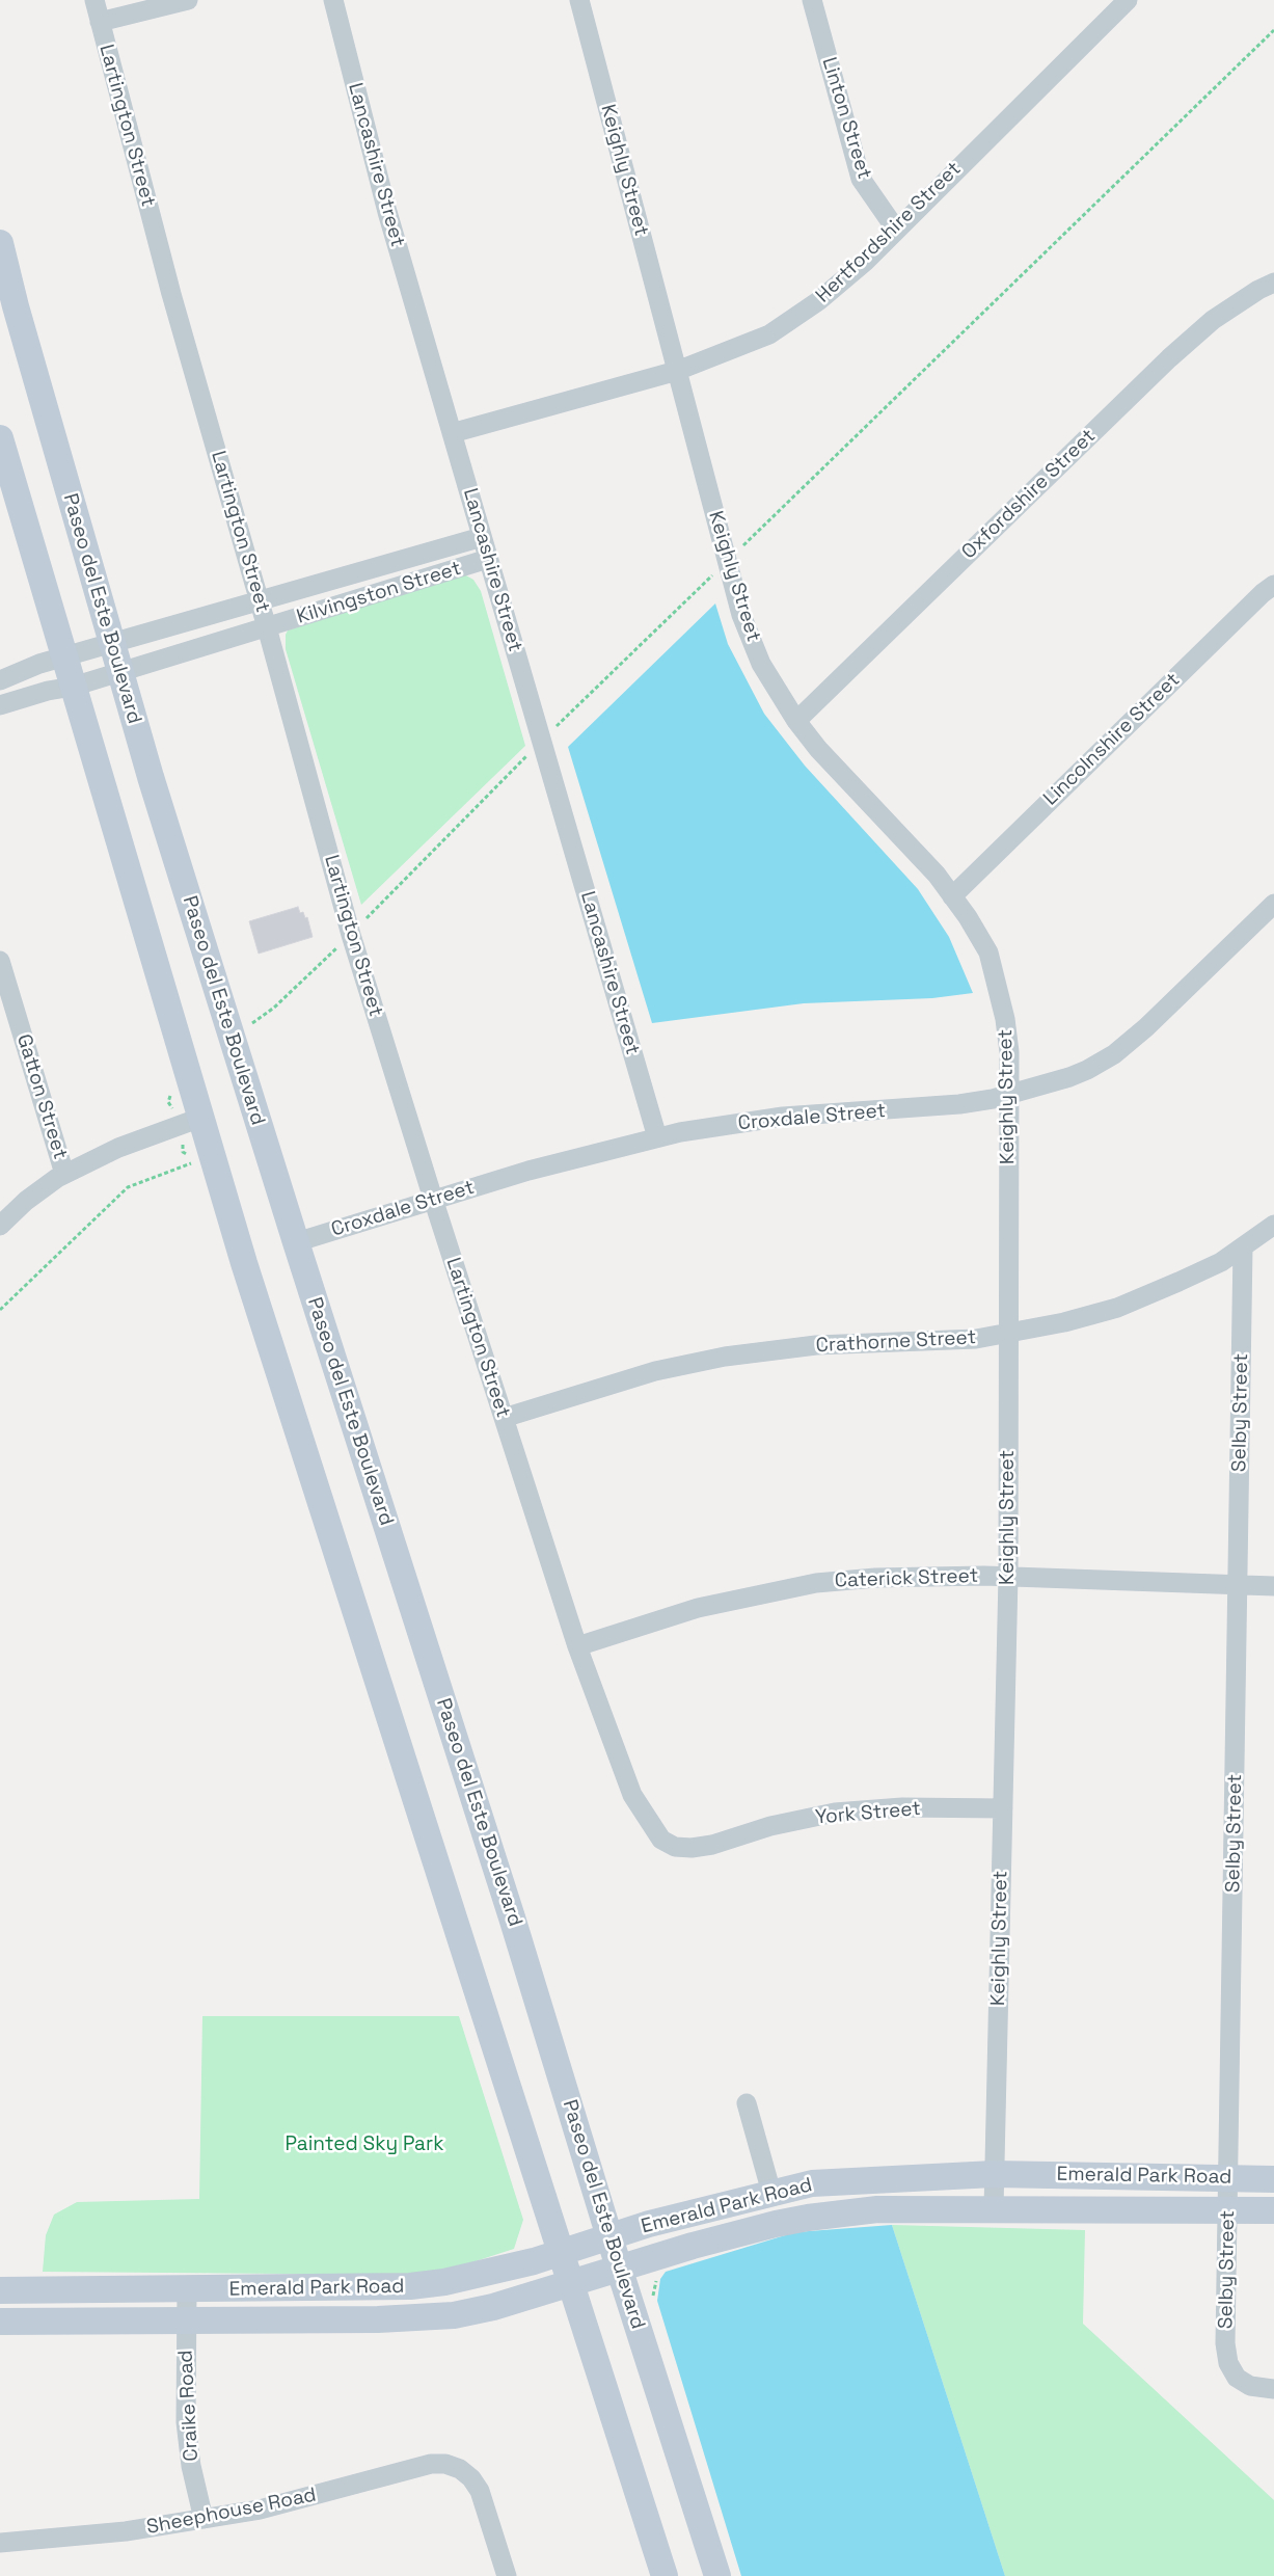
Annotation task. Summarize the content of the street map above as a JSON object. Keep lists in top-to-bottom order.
{
  "streets": {
    "main road": ["Paseo del Este Boulevard", "Emerald Park Road"],
    "street": [
      "Linton Street",
      "Lartington Street",
      "Lancashire Street",
      "Keighly Street",
      "Hertfordshire Street",
      "Oxfordshire Street",
      "Kilvingston Street",
      "Lincolnshire Street",
      "Gatton Street",
      "Croxdale Street",
      "Crathorne Street",
      "Selby Street",
      "Caterick Street",
      "York Street",
      "Craike Road",
      "Sheephouse Road"
    ]
  },
  "crossings": [
    ["Linton Street", "Hertfordshire Street"],
    ["Lartington Street", "Kilvingston Street"],
    ["Lartington Street", "Croxdale Street"],
    ["Lartington Street", "Crathorne Street"],
    ["Lartington Street", "Caterick Street"],
    ["Lartington Street", "York Street"],
    ["Lancashire Street", "Hertfordshire Street"],
    ["Lancashire Street", "Kilvingston Street"],
    ["Lancashire Street", "Croxdale Street"],
    ["Keighly Street", "Hertfordshire Street"],
    ["Keighly Street", "Oxfordshire Street"],
    ["Keighly Street", "Lincolnshire Street"],
    ["Keighly Street", "Croxdale Street"],
    ["Keighly Street", "Crathorne Street"],
    ["Keighly Street", "Caterick Street"],
    ["Keighly Street", "York Street"],
    ["Keighly Street", "Emerald Park Road"],
    ["Kilvingston Street", "Paseo del Este Boulevard"],
    ["Paseo del Este Boulevard", "Croxdale Street"],
    ["Paseo del Este Boulevard", "Emerald Park Road"],
    ["Crathorne Street", "Selby Street"],
    ["Selby Street", "Caterick Street"],
    ["Selby Street", "Emerald Park Road"],
    ["Emerald Park Road", "Craike Road"],
    ["Craike Road", "Sheephouse Road"]
  ],
  "parks": ["Painted Sky Park"]
}
